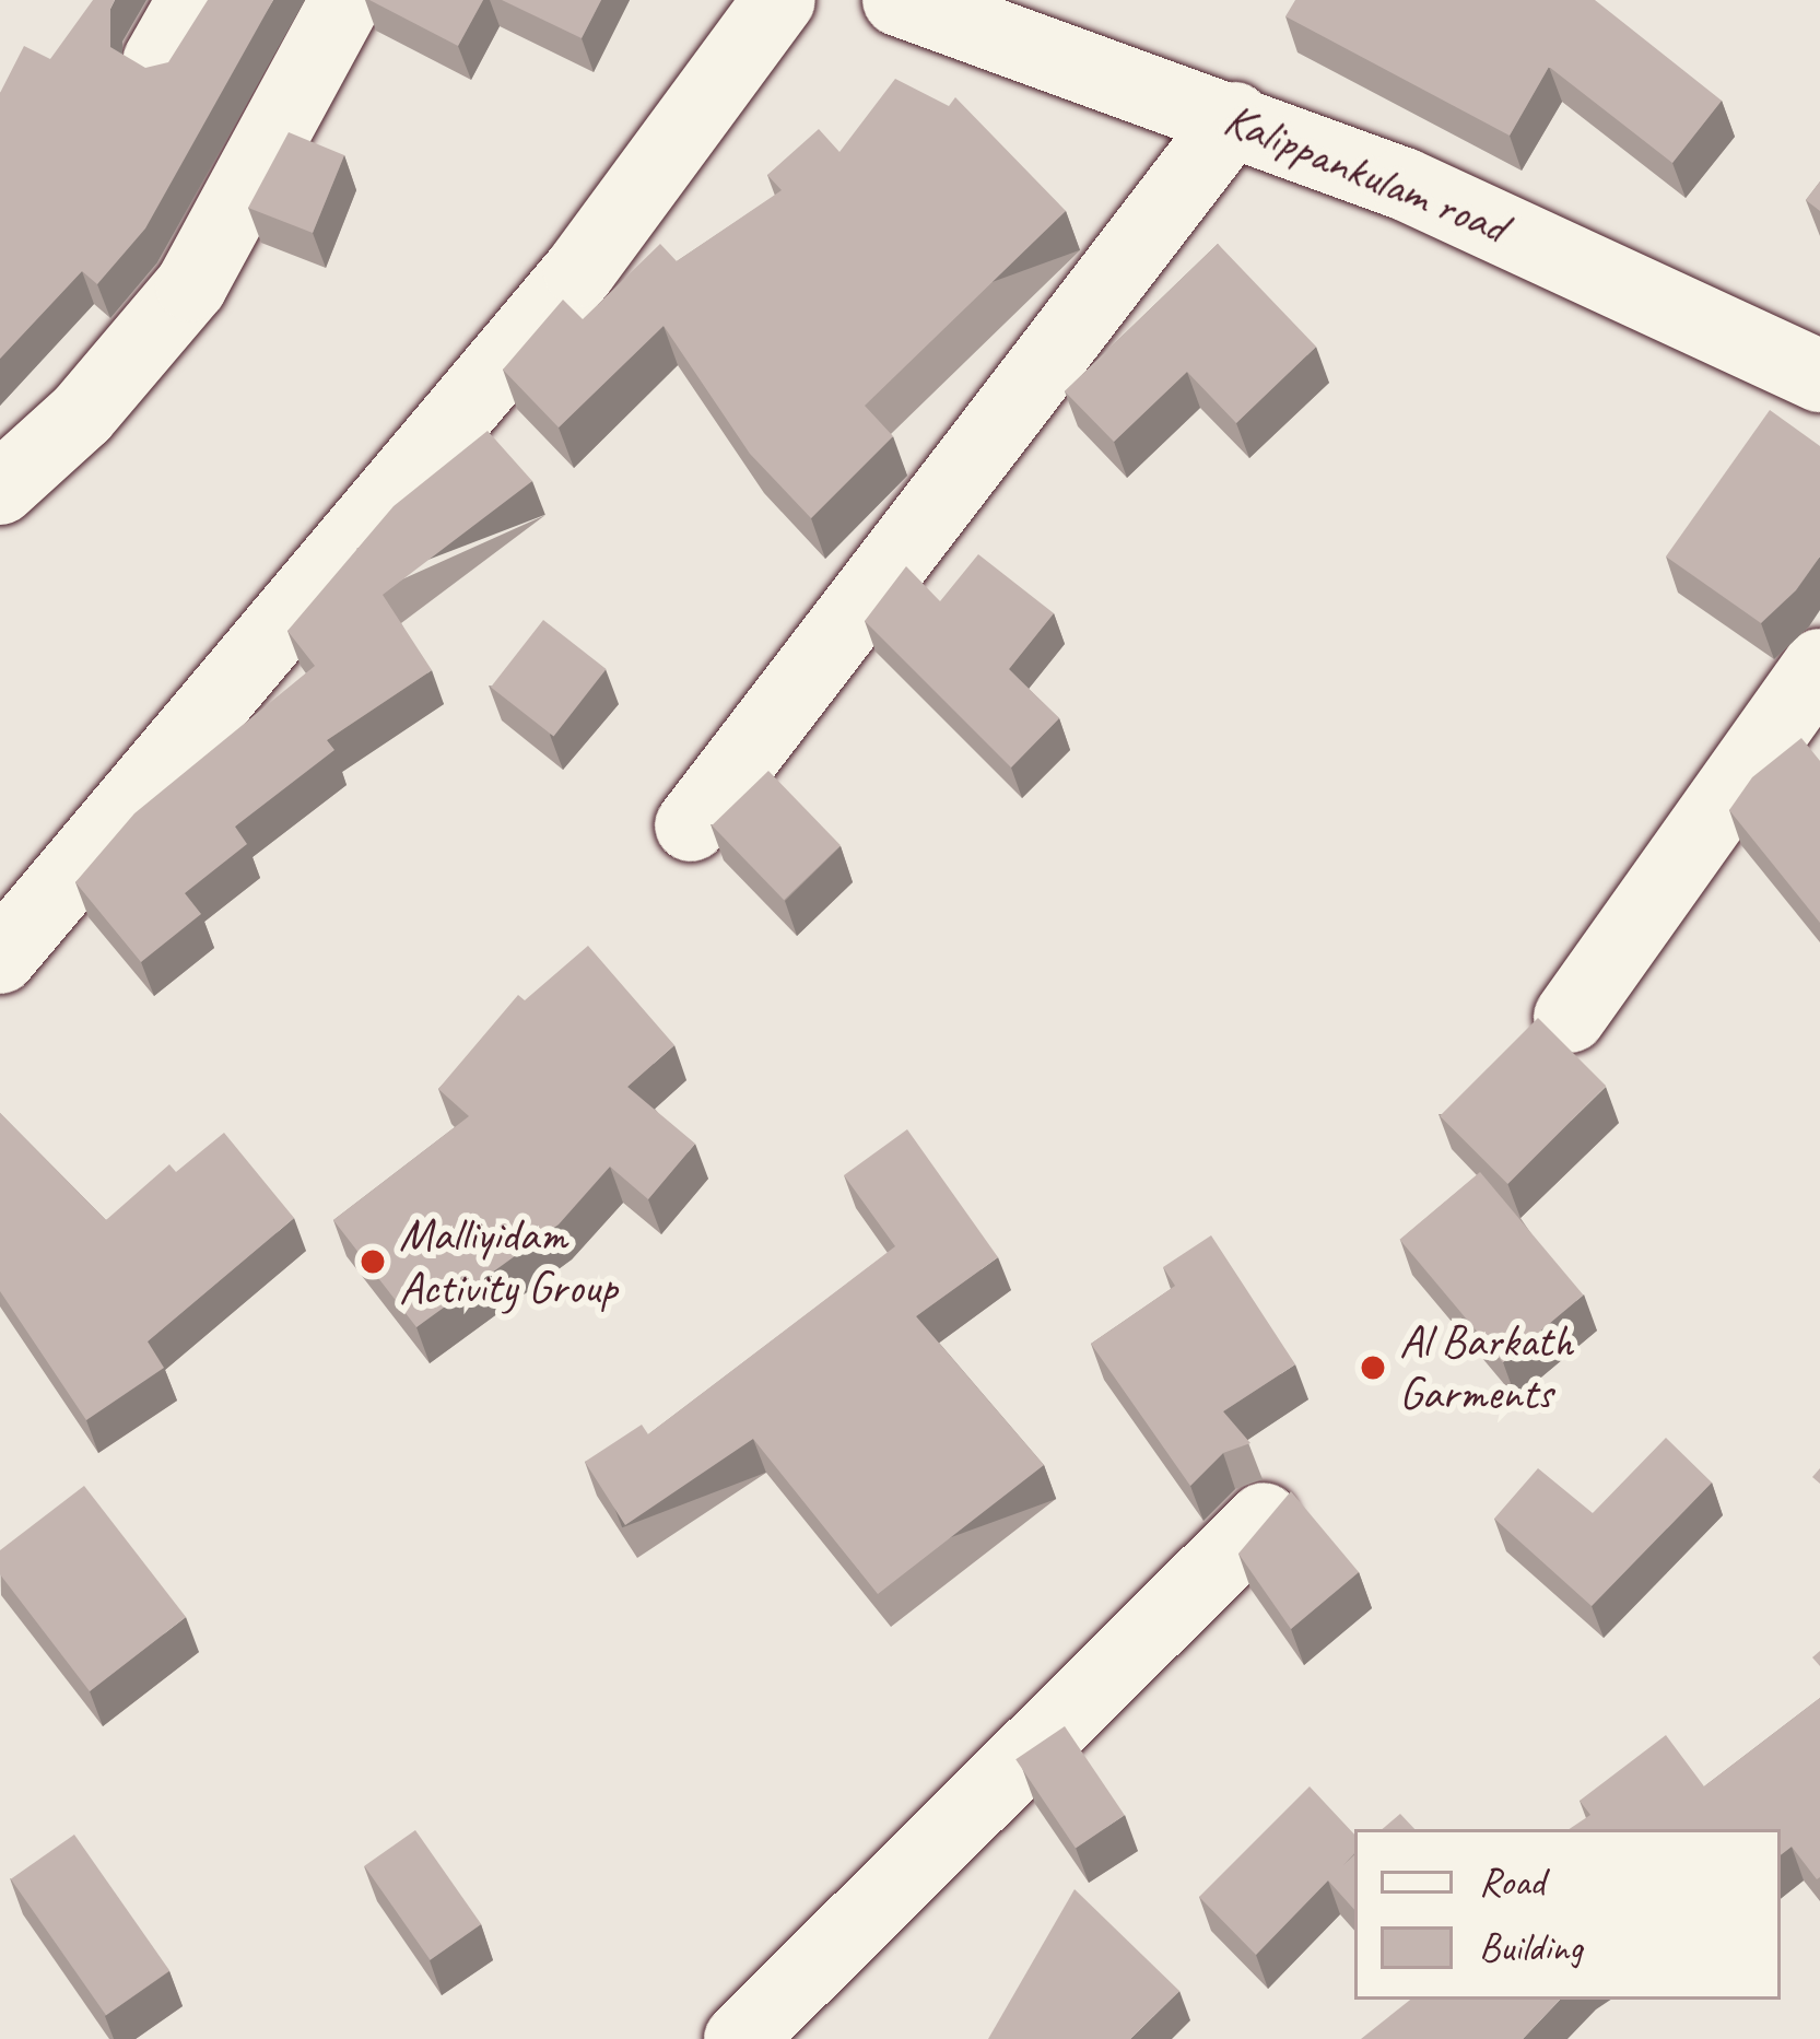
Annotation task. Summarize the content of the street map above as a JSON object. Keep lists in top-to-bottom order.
{
  "streets": {
    "street": ["Kalippankulam road"]
  },
  "places": ["Malliyidam Activity Group", "Al Barkath Garments"],
  "legend": ["Road", "Building"]
}
